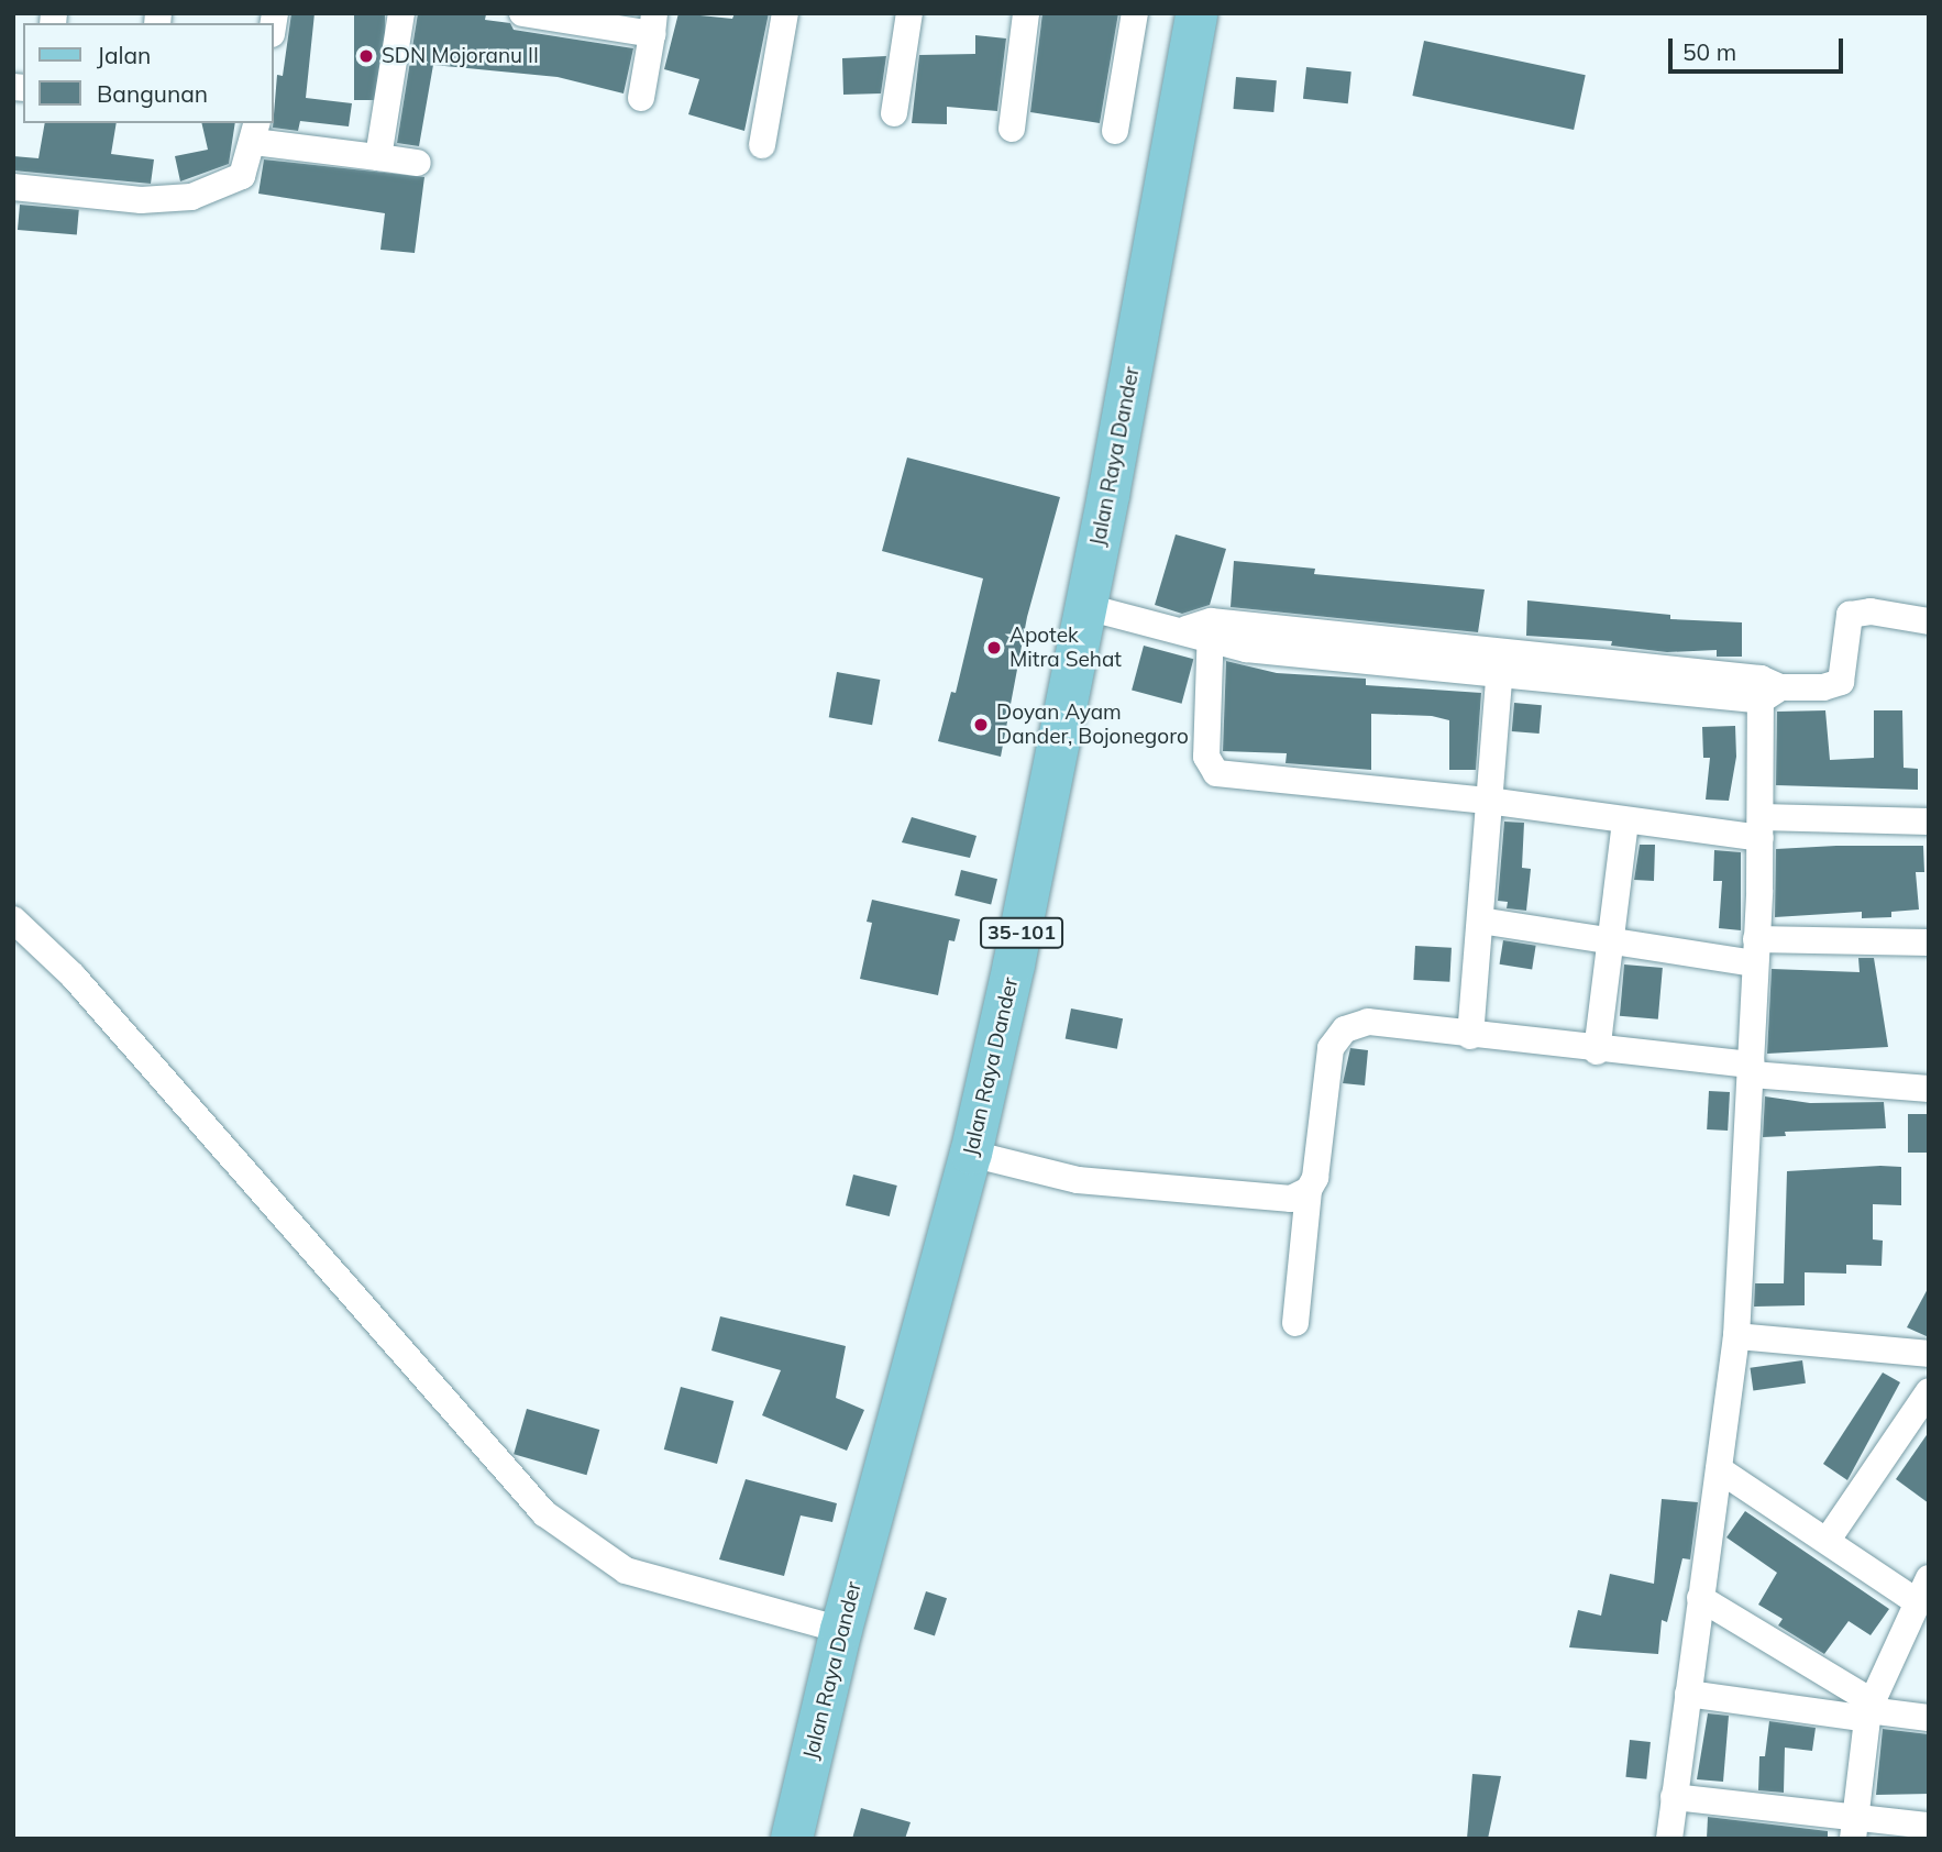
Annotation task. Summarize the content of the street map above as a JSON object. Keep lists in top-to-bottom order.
{
  "streets": {
    "main road": ["Jalan Raya Dander", "35-101"]
  },
  "places": ["SDN Mojoranu II", "Apotek Mitra Sehat", "Doyan Ayam Dander, Bojonegoro"],
  "legend": ["Jalan", "Bangunan"],
  "scale_bar": "50 m"
}
